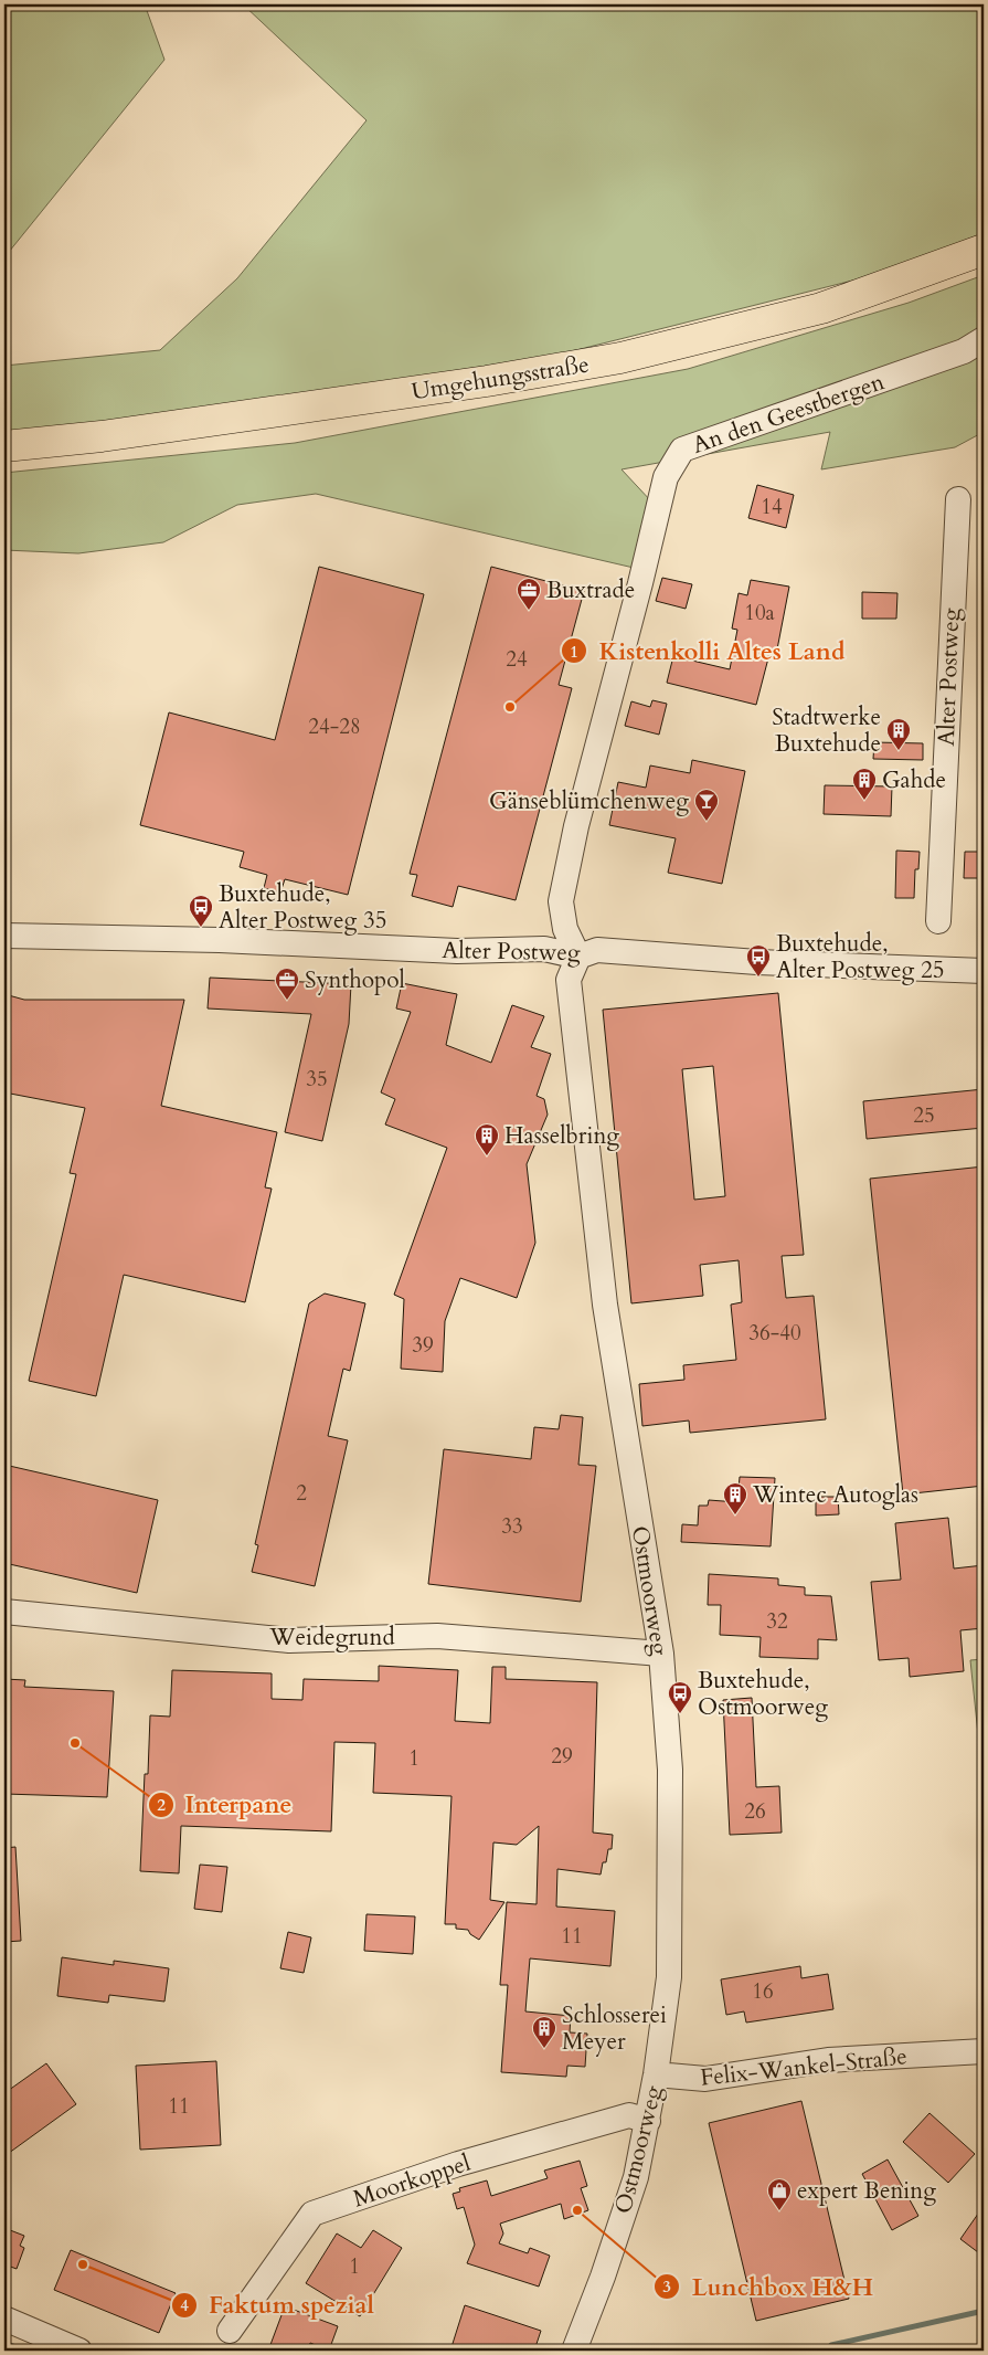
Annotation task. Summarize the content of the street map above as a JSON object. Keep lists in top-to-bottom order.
{
  "streets": {
    "main road": ["Umgehungsstraße"],
    "street": [
      "An den Geestbergen",
      "Alter Postweg",
      "Ostmoorweg",
      "Weidegrund",
      "Felix-Wankel-Straße",
      "Moorkoppel"
    ]
  },
  "crossings": [
    ["An den Geestbergen", "Alter Postweg"],
    ["An den Geestbergen", "Ostmoorweg"],
    ["Alter Postweg", "Ostmoorweg"],
    ["Ostmoorweg", "Weidegrund"],
    ["Ostmoorweg", "Felix-Wankel-Straße"],
    ["Ostmoorweg", "Moorkoppel"]
  ],
  "places": {
    "office": ["Buxtrade", "Synthopol"],
    "other": [
      "Kistenkolli Altes Land",
      "Interpane",
      "Lunchbox H&H",
      "Faktum spezial"
    ],
    "building": [
      "Stadtwerke Buxtehude",
      "Gahde",
      "Hasselbring",
      "Wintec Autoglas",
      "Schlosserei Meyer"
    ],
    "bar": ["Gänseblümchenweg"],
    "bus stop": ["Buxtehude, Alter Postweg 35", "Buxtehude, Alter Postweg 25", "Buxtehude, Ostmoorweg"],
    "shop": ["expert Bening"]
  },
  "house_numbers": [
    "14",
    "10a",
    "24",
    "24-28",
    "35",
    "25",
    "36-40",
    "39",
    "2",
    "33",
    "32",
    "29",
    "1",
    "26",
    "11",
    "16",
    "11",
    "1"
  ]
}
